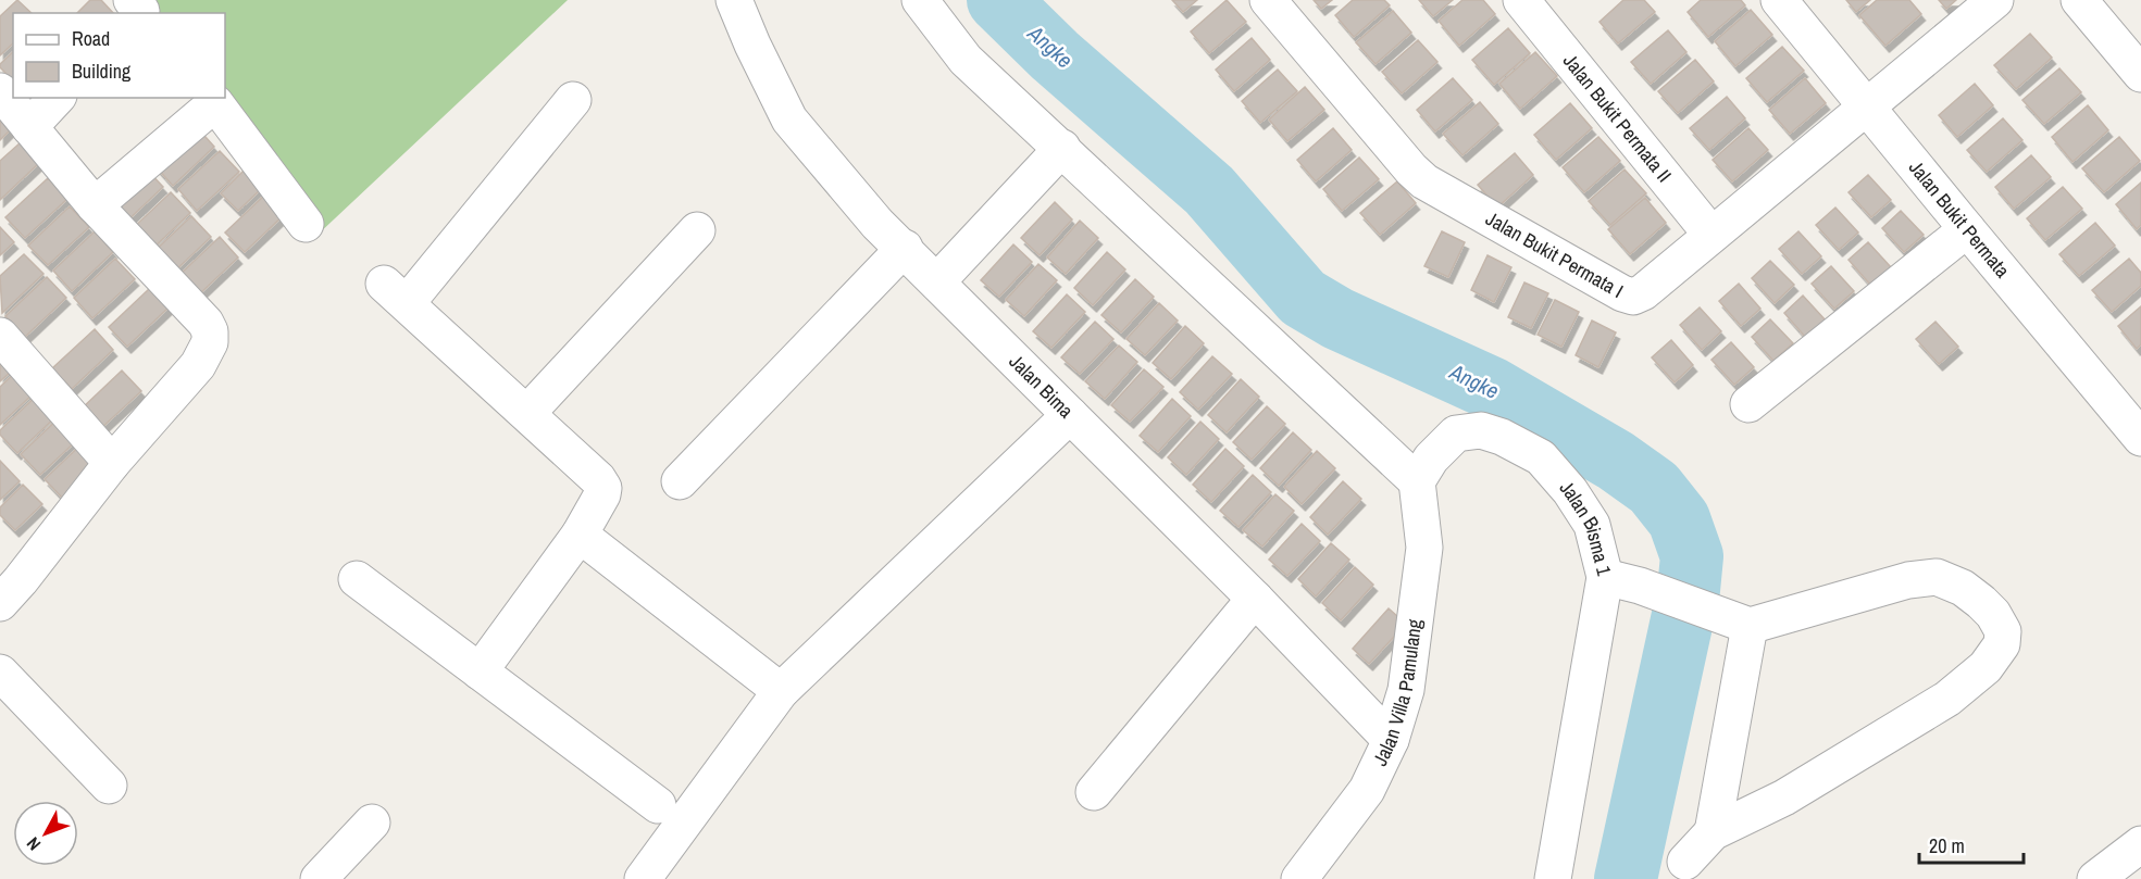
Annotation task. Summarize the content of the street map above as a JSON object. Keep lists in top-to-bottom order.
{
  "streets": {
    "street": [
      "Jalan Bukit Permata II",
      "Jalan Bukit Permata",
      "Jalan Bukit Permata I",
      "Jalan Bima",
      "Jalan Bisma 1",
      "Jalan Villa Pamulang"
    ]
  },
  "crossings": [
    ["Jalan Bukit Permata II", "Jalan Bukit Permata I"],
    ["Jalan Bukit Permata", "Jalan Bukit Permata I"],
    ["Jalan Bima", "Jalan Villa Pamulang"],
    ["Jalan Bisma 1", "Jalan Villa Pamulang"]
  ],
  "water": ["Angke"],
  "legend": ["Road", "Building"],
  "scale_bar": "20 m",
  "north": "bottom left"
}
